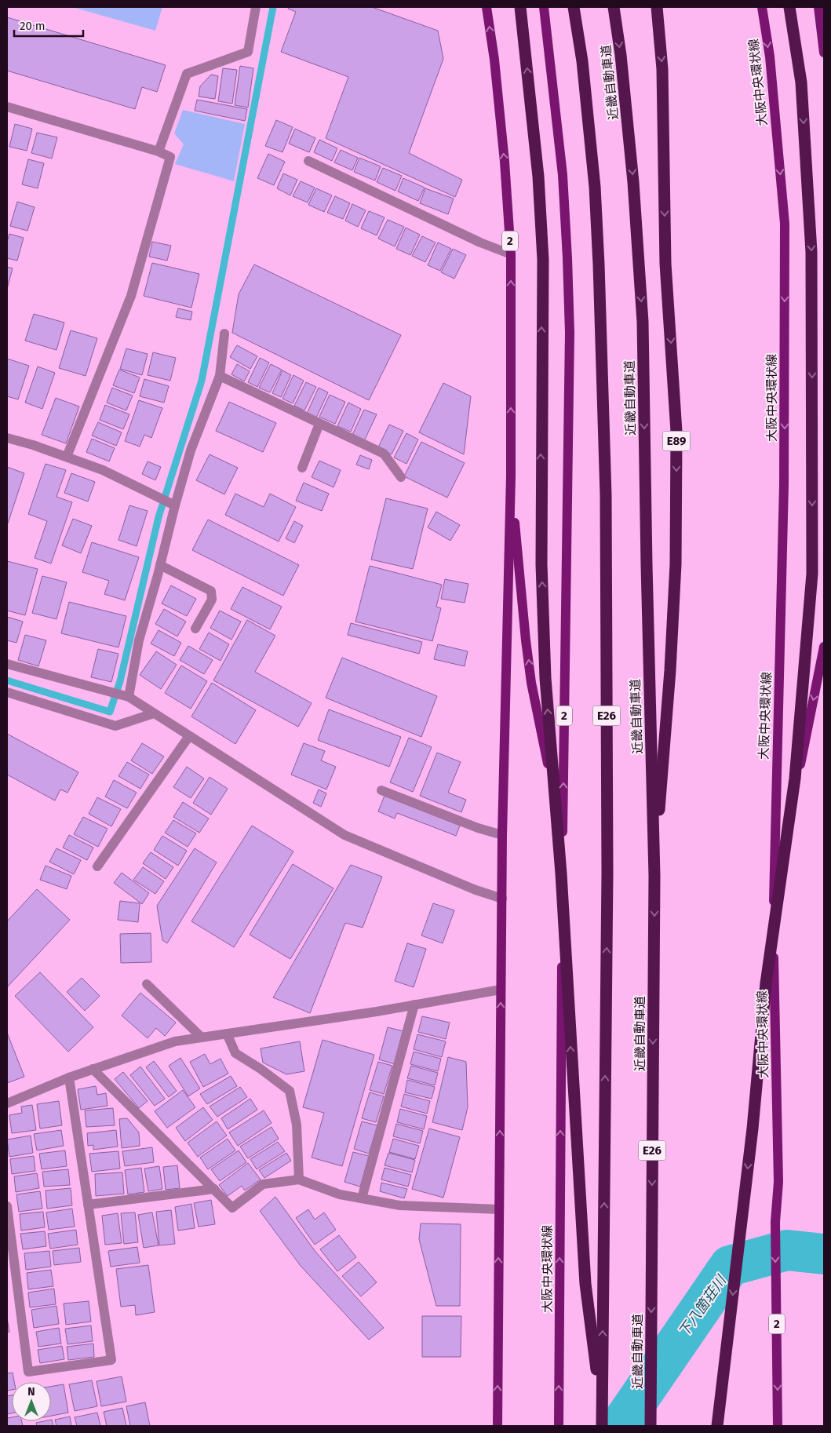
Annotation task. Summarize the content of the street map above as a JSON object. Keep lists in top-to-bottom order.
{
  "streets": {
    "highway": ["近畿自動車道", "E89", "E26"],
    "main road": ["大阪中央環状線", "2"]
  },
  "crossings": [
    ["近畿自動車道", "E89"],
    ["大阪中央環状線", "2"]
  ],
  "water": ["下八箇荘川"],
  "scale_bar": "20 m",
  "north": "top"
}
